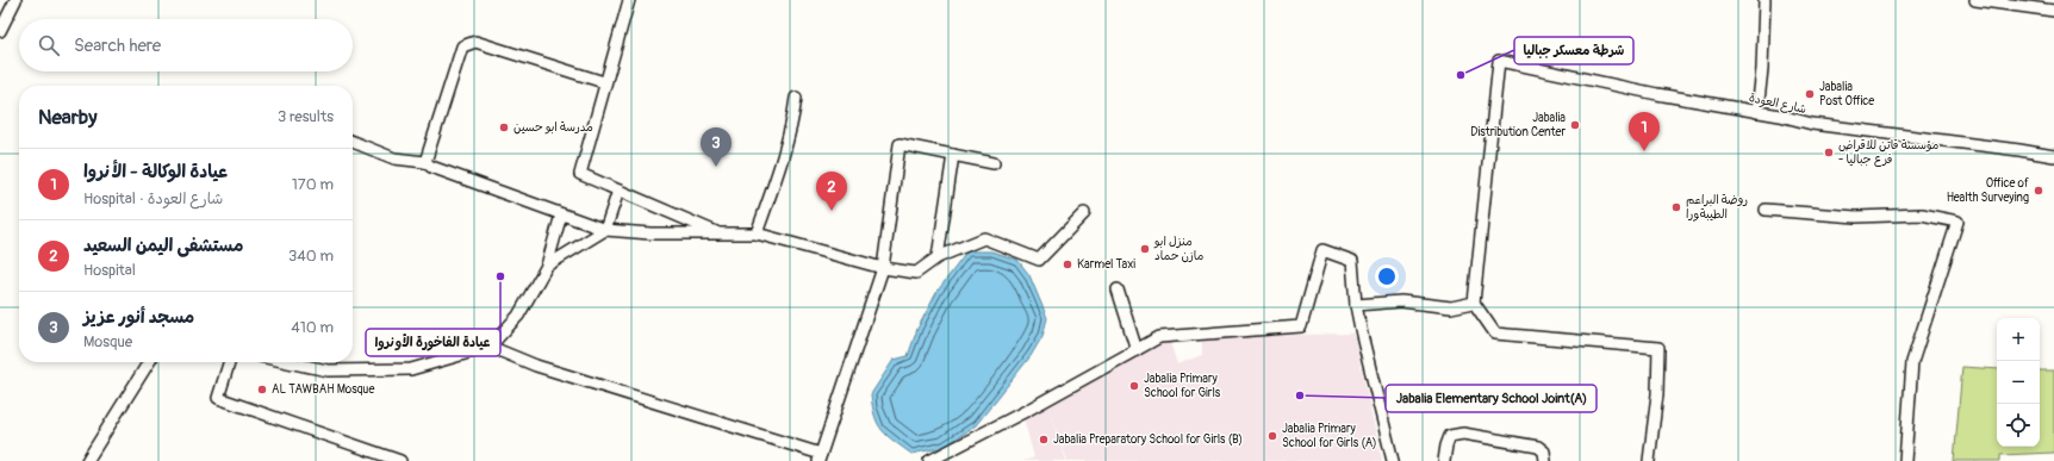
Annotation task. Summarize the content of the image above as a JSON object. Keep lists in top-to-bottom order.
{
  "streets": {
    "street": ["شارع العودة"]
  },
  "places": [
    "شرطة معسكر جباليا",
    "Jabalia Post Office",
    "Jabalia Distribution Center",
    "مدرسة ابو حسين",
    "مؤسسة فاتن للاقراض - فرع جباليا",
    "Office of Health Surveying",
    "روضة البراعم الطيبةورا",
    "منزل ابو مازن حماد",
    "Karmel Taxi",
    "عيادة الفاخورة الأونروا",
    "Jabalia Primary School for Girls",
    "AL TAWBAH Mosque",
    "Jabalia Elementary School Joint(A)",
    "Jabalia Primary School for Girls (A)",
    "Jabalia Preparatory School for Girls (B)"
  ],
  "page": {
    "search": "Search here",
    "heading": ["Nearby", "3 results"],
    "pins": ["1", "3", "2"],
    "list": [
      {
        "mark": "1",
        "name": "عيادة الوكالة - الأنروا",
        "note": "Hospital · شارع العودة",
        "value": "170 m"
      },
      {
        "mark": "2",
        "name": "مستشفى اليمن السعيد",
        "note": "Hospital",
        "value": "340 m"
      },
      {
        "mark": "3",
        "name": "مسجد أنور عزيز",
        "note": "Mosque",
        "value": "410 m"
      }
    ],
    "map_buttons": ["+", "−"]
  }
}
